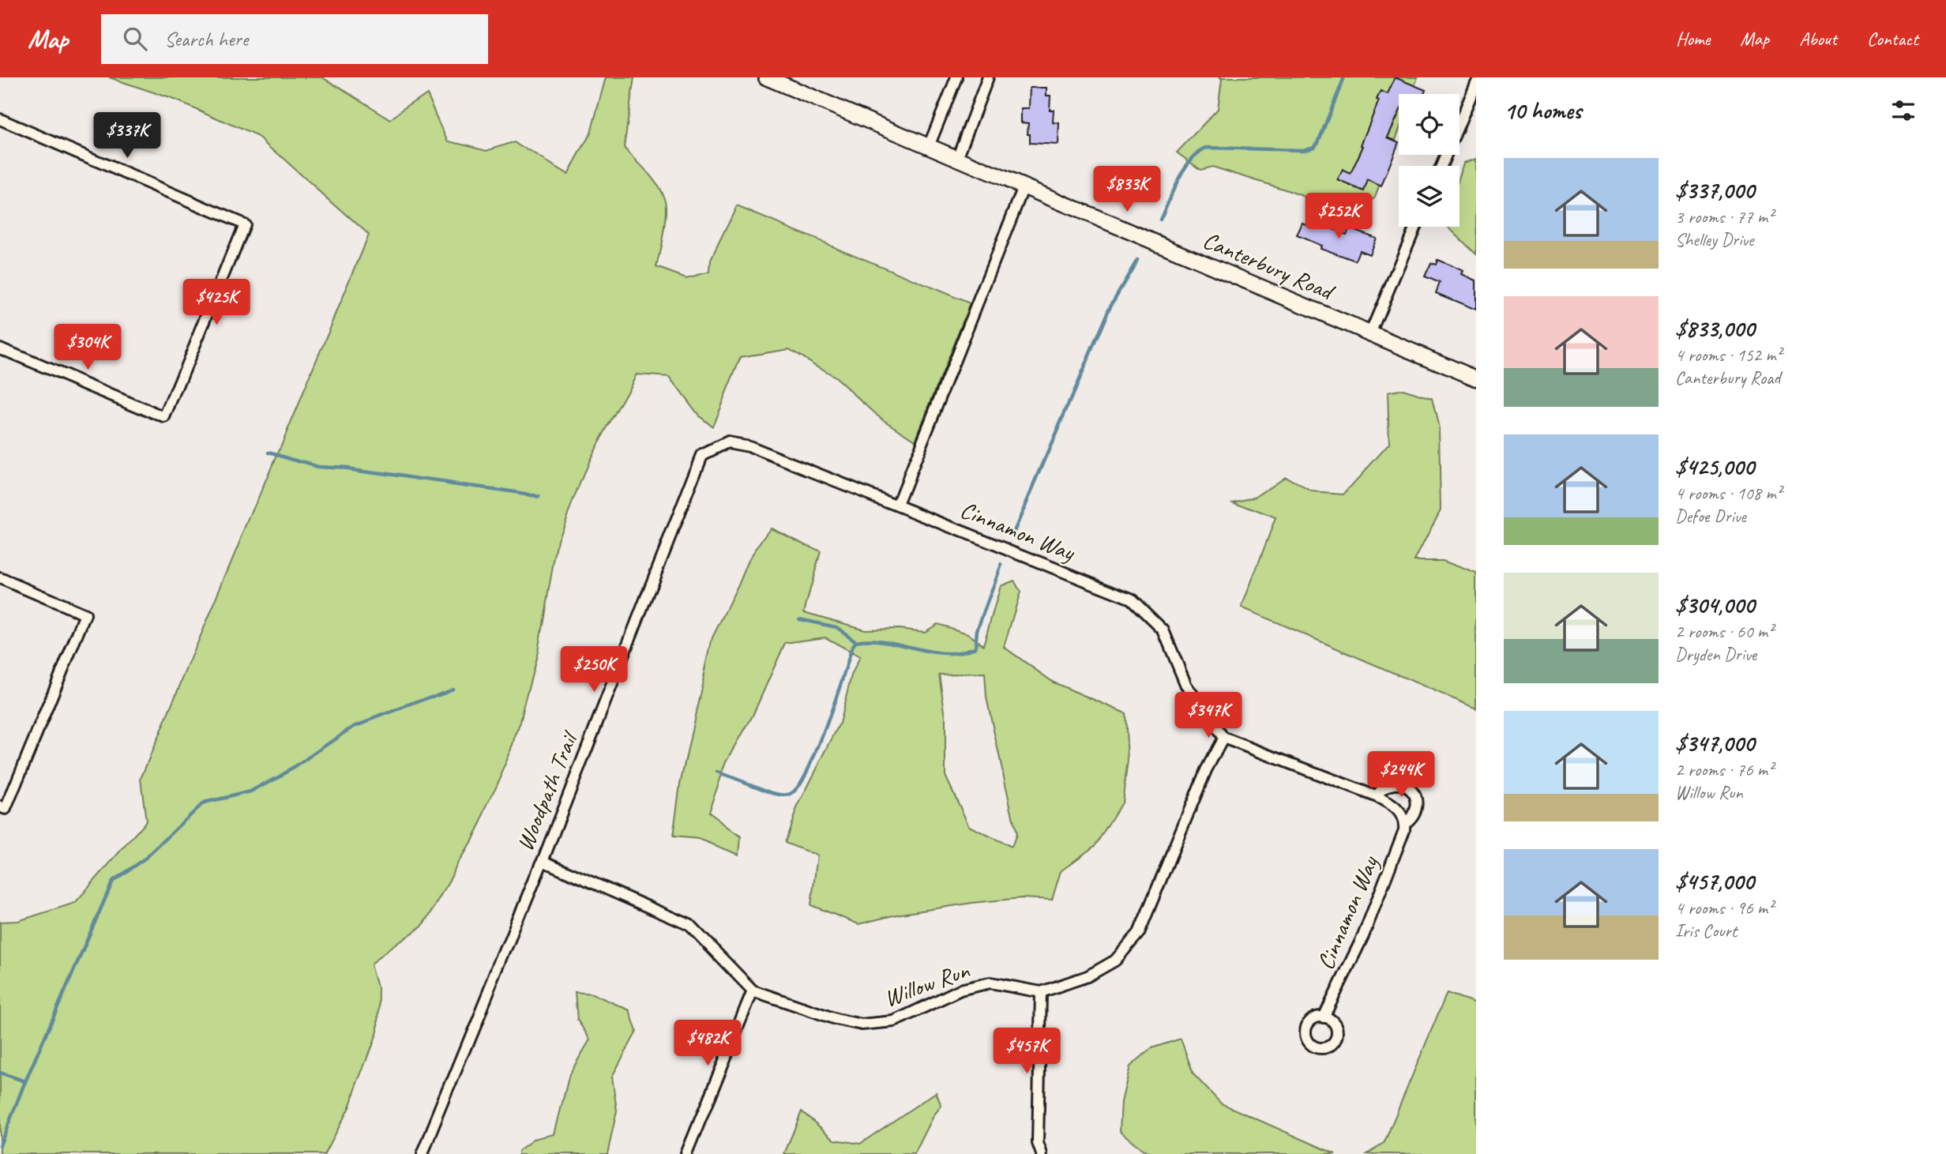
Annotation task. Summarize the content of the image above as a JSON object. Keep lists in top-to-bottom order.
{
  "streets": {
    "street": [
      "Canterbury Road",
      "Cinnamon Way",
      "Woodpath Trail",
      "Willow Run"
    ]
  },
  "crossings": [
    ["Cinnamon Way", "Woodpath Trail"],
    ["Cinnamon Way", "Willow Run"],
    ["Woodpath Trail", "Willow Run"]
  ],
  "page": {
    "header": "Map",
    "search": "Search here",
    "nav": [
      "Home",
      "Map",
      "About",
      "Contact"
    ],
    "heading": "10 homes",
    "price": [
      "$337K",
      "$833K",
      "$252K",
      "$425K",
      "$304K",
      "$250K",
      "$347K",
      "$244K",
      "$482K",
      "$457K"
    ],
    "list": [
      {
        "name": "$337,000",
        "note": "3 rooms · 77 m² · Shelley Drive"
      },
      {
        "name": "$833,000",
        "note": "4 rooms · 152 m² · Canterbury Road"
      },
      {
        "name": "$425,000",
        "note": "4 rooms · 108 m² · Defoe Drive"
      },
      {
        "name": "$304,000",
        "note": "2 rooms · 60 m² · Dryden Drive"
      },
      {
        "name": "$347,000",
        "note": "2 rooms · 76 m² · Willow Run"
      },
      {
        "name": "$457,000",
        "note": "4 rooms · 96 m² · Iris Court"
      }
    ]
  }
}
